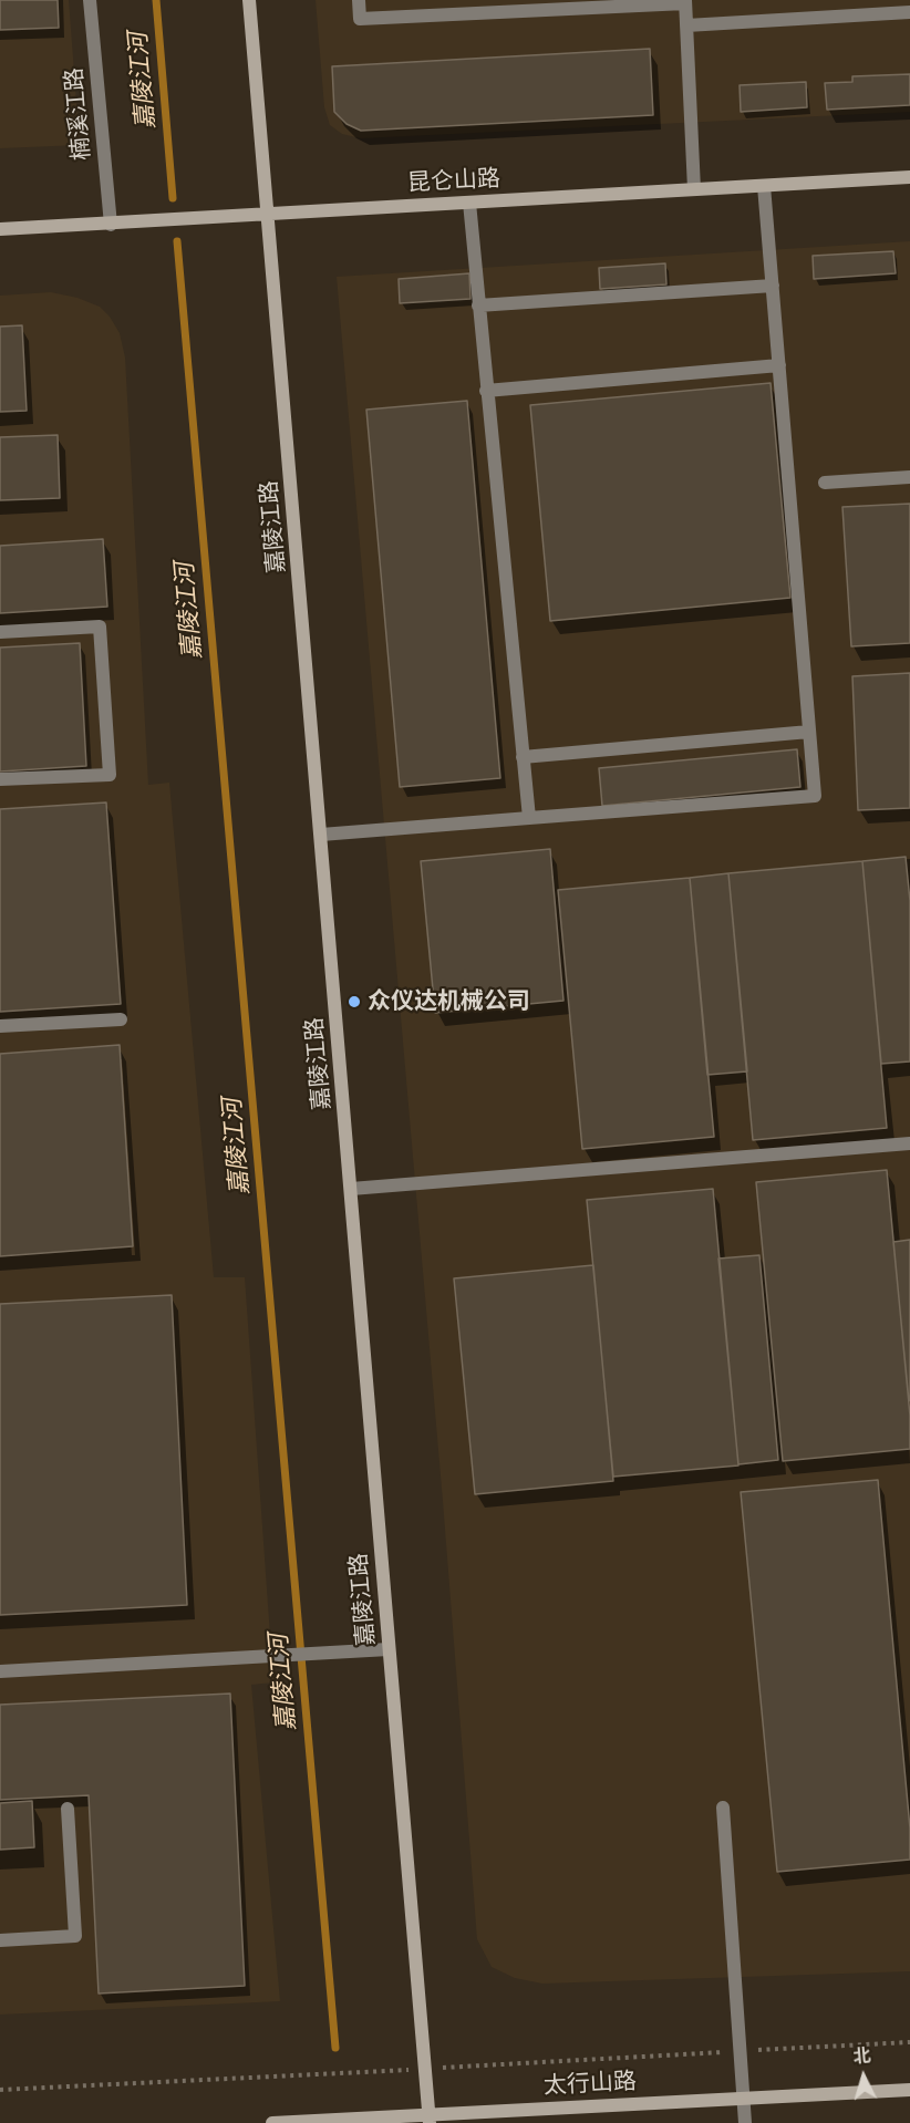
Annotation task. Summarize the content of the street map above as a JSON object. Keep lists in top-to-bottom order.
{
  "streets": {
    "street": [
      "楠溪江路",
      "昆仑山路",
      "嘉陵江路",
      "太行山路"
    ]
  },
  "crossings": [
    ["楠溪江路", "昆仑山路"],
    ["昆仑山路", "嘉陵江路"],
    ["嘉陵江路", "太行山路"]
  ],
  "water": ["嘉陵江河"],
  "places": ["众仪达机械公司"],
  "north": "top"
}
